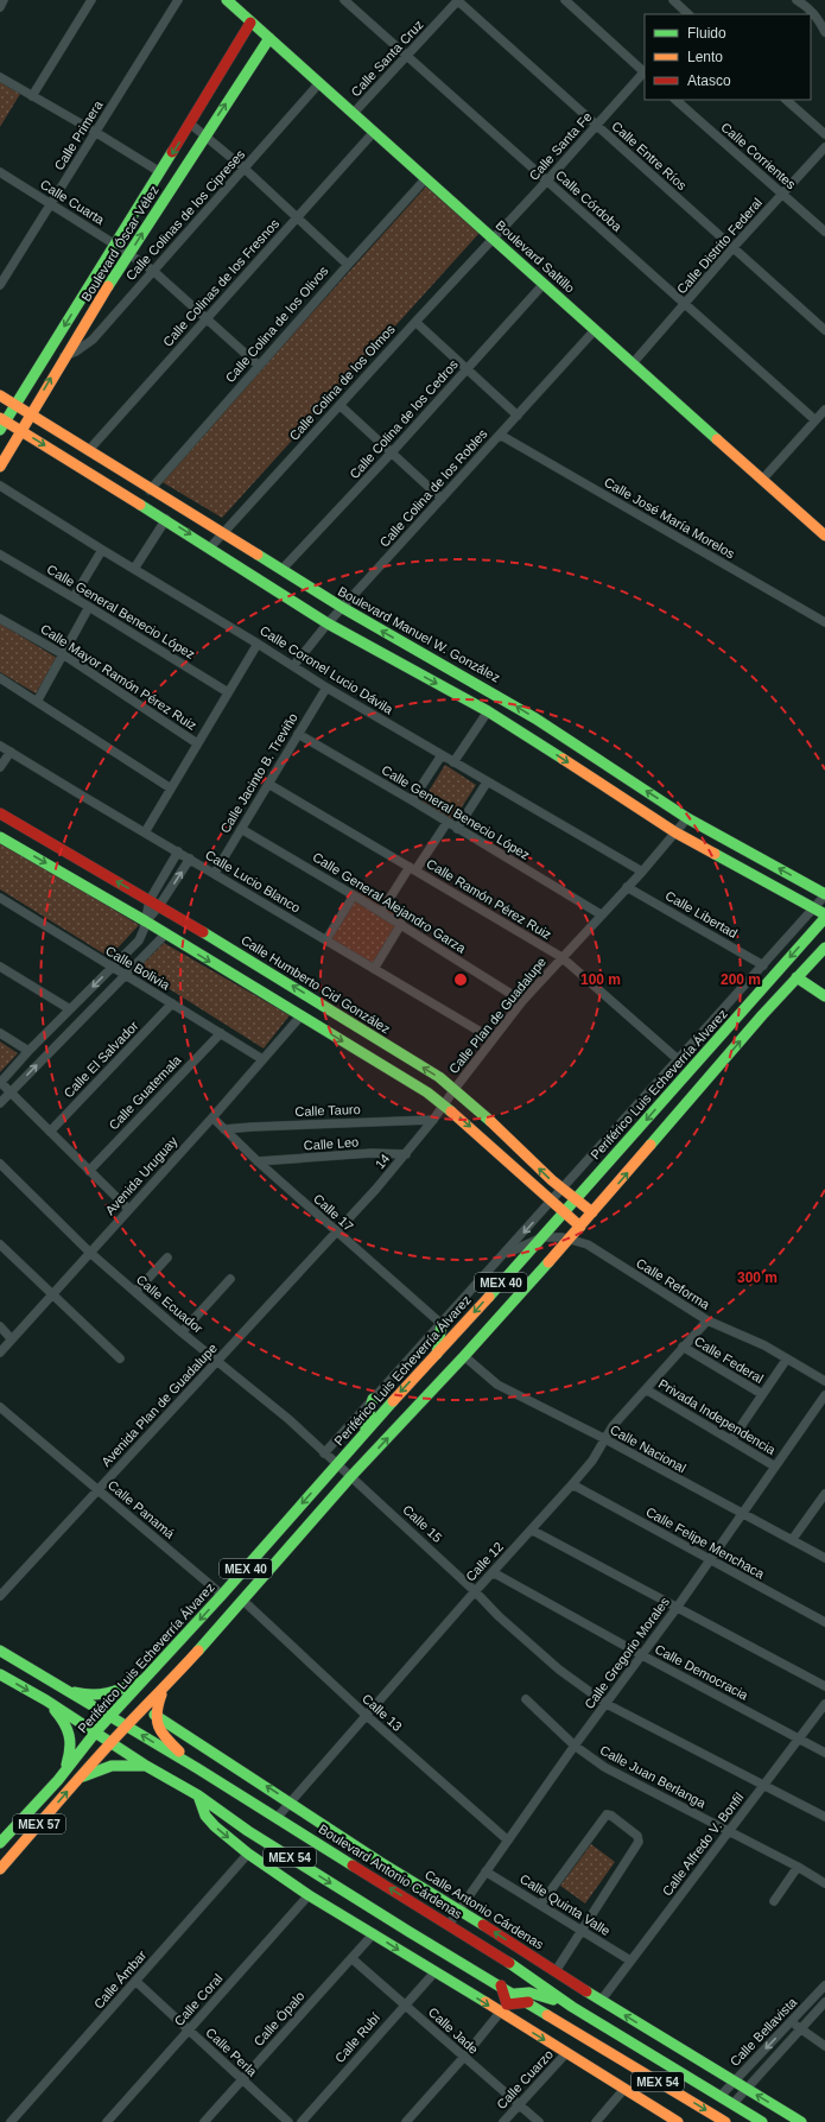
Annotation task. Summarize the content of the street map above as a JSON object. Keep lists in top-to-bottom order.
{
  "streets": {
    "street": [
      "Calle Santa Cruz",
      "Calle Primera",
      "Calle Santa Fe",
      "Calle Entre Ríos",
      "Calle Corrientes",
      "Calle Córdoba",
      "Calle Cuarta",
      "Calle Colinas de los Cipreses",
      "Boulevard Óscar Vélez",
      "Calle Distrito Federal",
      "Boulevard Saltillo",
      "Calle Colinas de los Fresnos",
      "Calle Colina de los Olivos",
      "Calle Colina de los Olmos",
      "Calle Colina de los Cedros",
      "Calle Colina de los Robles",
      "Calle José María Morelos",
      "Calle General Benecio López",
      "Boulevard Manuel W. González",
      "Calle Coronel Lucio Dávila",
      "Calle Mayor Ramón Pérez Ruiz",
      "Calle Jacinto B. Treviño",
      "Calle Lucio Blanco",
      "Calle Ramón Pérez Ruiz",
      "Calle General Alejandro Garza",
      "Calle Libertad",
      "Calle Bolivia",
      "Calle Humberto Cid González",
      "Calle Plan de Guadalupe",
      "Calle El Salvador",
      "Periférico Luis Echeverría Álvarez",
      "Calle Guatemala",
      "Calle Tauro",
      "Calle Leo",
      "14",
      "Avenida Uruguay",
      "Calle 17",
      "MEX 40",
      "Calle Reforma",
      "Calle Ecuador",
      "Calle Federal",
      "Avenida Plan de Guadalupe",
      "Privada Independencia",
      "Calle Nacional",
      "Calle Panamá",
      "Calle 15",
      "Calle Felipe Menchaca",
      "Calle 12",
      "Calle Gregorio Morales",
      "Calle Democracia",
      "Calle 13",
      "Calle Juan Berlanga",
      "MEX 57",
      "Calle Alfredo V. Bonfil",
      "MEX 54",
      "Boulevard Antonio Cárdenas",
      "Calle Quinta Valle",
      "Calle Antonio Cárdenas",
      "Calle Ámbar",
      "Calle Coral",
      "Calle Ópalo",
      "Calle Jade",
      "Calle Bellavista",
      "Calle Rubí",
      "Calle Perla",
      "Calle Cuarzo"
    ]
  },
  "crossings": [
    ["Calle Santa Cruz", "Calle Entre Ríos"],
    ["Calle Santa Cruz", "Calle Córdoba"],
    ["Calle Santa Cruz", "Boulevard Saltillo"],
    ["Calle Primera", "Calle Cuarta"],
    ["Calle Santa Fe", "Calle Entre Ríos"],
    ["Calle Santa Fe", "Calle Córdoba"],
    ["Calle Santa Fe", "Boulevard Saltillo"],
    ["Calle Santa Fe", "Calle Colina de los Olmos"],
    ["Calle Entre Ríos", "Calle Distrito Federal"],
    ["Calle Corrientes", "Calle Distrito Federal"],
    ["Calle Córdoba", "Calle Distrito Federal"],
    ["Calle Cuarta", "Calle Colinas de los Cipreses"],
    ["Calle Cuarta", "Boulevard Óscar Vélez"],
    ["Calle Cuarta", "Calle Colinas de los Fresnos"],
    ["Calle Cuarta", "Calle Colina de los Olivos"],
    ["Calle Colinas de los Cipreses", "Boulevard Óscar Vélez"],
    ["Calle Colinas de los Cipreses", "Boulevard Saltillo"],
    ["Boulevard Óscar Vélez", "Boulevard Saltillo"],
    ["Boulevard Óscar Vélez", "Boulevard Manuel W. González"],
    ["Calle Distrito Federal", "Boulevard Saltillo"],
    ["Boulevard Saltillo", "Calle Colinas de los Fresnos"],
    ["Boulevard Saltillo", "Calle Colina de los Olivos"],
    ["Boulevard Saltillo", "Calle Colina de los Olmos"],
    ["Boulevard Saltillo", "Calle Colina de los Cedros"],
    ["Boulevard Saltillo", "Calle Colina de los Robles"],
    ["Calle Colinas de los Fresnos", "Boulevard Manuel W. González"],
    ["Calle Colina de los Olivos", "Boulevard Manuel W. González"],
    ["Calle Colina de los Olmos", "Boulevard Manuel W. González"],
    ["Calle Colina de los Cedros", "Boulevard Manuel W. González"],
    ["Calle Colina de los Robles", "Calle José María Morelos"],
    ["Calle Colina de los Robles", "Boulevard Manuel W. González"],
    ["Calle Colina de los Robles", "Calle Coronel Lucio Dávila"],
    ["Calle General Benecio López", "Calle Jacinto B. Treviño"],
    ["Calle General Benecio López", "Calle Plan de Guadalupe"],
    ["Boulevard Manuel W. González", "Calle Plan de Guadalupe"],
    ["Calle Coronel Lucio Dávila", "Calle Jacinto B. Treviño"],
    ["Calle Coronel Lucio Dávila", "Calle Plan de Guadalupe"],
    ["Calle Jacinto B. Treviño", "Calle Lucio Blanco"],
    ["Calle Jacinto B. Treviño", "Calle Ramón Pérez Ruiz"],
    ["Calle Jacinto B. Treviño", "Calle General Alejandro Garza"],
    ["Calle Lucio Blanco", "Calle Plan de Guadalupe"],
    ["Calle Ramón Pérez Ruiz", "Calle Plan de Guadalupe"],
    ["Calle General Alejandro Garza", "Calle Plan de Guadalupe"],
    ["Calle Libertad", "Calle Plan de Guadalupe"],
    ["Calle Bolivia", "Calle El Salvador"],
    ["Calle Bolivia", "Calle Guatemala"],
    ["Calle Bolivia", "Avenida Uruguay"],
    ["Calle Humberto Cid González", "Calle Plan de Guadalupe"],
    ["Calle Humberto Cid González", "Periférico Luis Echeverría Álvarez"],
    ["Calle Humberto Cid González", "MEX 40"],
    ["Calle Plan de Guadalupe", "14"],
    ["Periférico Luis Echeverría Álvarez", "Calle Reforma"],
    ["Periférico Luis Echeverría Álvarez", "Calle Ecuador"],
    ["Periférico Luis Echeverría Álvarez", "Calle Panamá"],
    ["Periférico Luis Echeverría Álvarez", "MEX 54"],
    ["Periférico Luis Echeverría Álvarez", "Boulevard Antonio Cárdenas"],
    ["Calle Tauro", "14"],
    ["Calle Tauro", "Calle 17"],
    ["Calle Leo", "14"],
    ["Calle Leo", "Calle 17"],
    ["14", "Calle 17"],
    ["14", "Avenida Plan de Guadalupe"],
    ["Avenida Uruguay", "Calle 17"],
    ["Avenida Uruguay", "Calle Ecuador"],
    ["Calle 17", "Avenida Plan de Guadalupe"],
    ["MEX 40", "Calle Reforma"],
    ["MEX 40", "Calle Ecuador"],
    ["MEX 40", "Calle Nacional"],
    ["MEX 40", "Calle 15"],
    ["MEX 40", "Calle 13"],
    ["MEX 40", "MEX 57"],
    ["MEX 40", "Boulevard Antonio Cárdenas"],
    ["Calle Reforma", "Calle 12"],
    ["Calle Ecuador", "Avenida Plan de Guadalupe"],
    ["Calle Ecuador", "Calle 15"],
    ["Calle Federal", "Calle 12"],
    ["Avenida Plan de Guadalupe", "Calle Panamá"],
    ["Privada Independencia", "Calle 12"],
    ["Privada Independencia", "Calle Gregorio Morales"],
    ["Calle Nacional", "Calle 12"],
    ["Calle Nacional", "Calle Gregorio Morales"],
    ["Calle 15", "Calle 12"],
    ["Calle 15", "Calle Gregorio Morales"],
    ["Calle 15", "Calle Alfredo V. Bonfil"],
    ["Calle Felipe Menchaca", "Calle 12"],
    ["Calle Felipe Menchaca", "Calle Gregorio Morales"],
    ["Calle 12", "Calle Democracia"],
    ["Calle 12", "Calle 13"],
    ["Calle 12", "Boulevard Antonio Cárdenas"],
    ["Calle 12", "Calle Antonio Cárdenas"],
    ["Calle Gregorio Morales", "Calle Democracia"],
    ["Calle Gregorio Morales", "Calle 13"],
    ["Calle Gregorio Morales", "Calle Juan Berlanga"],
    ["Calle Gregorio Morales", "Boulevard Antonio Cárdenas"],
    ["Calle Gregorio Morales", "Calle Quinta Valle"],
    ["Calle Gregorio Morales", "Calle Antonio Cárdenas"],
    ["Calle Democracia", "Calle Alfredo V. Bonfil"],
    ["Calle Juan Berlanga", "Calle Alfredo V. Bonfil"],
    ["MEX 57", "MEX 54"],
    ["MEX 57", "Boulevard Antonio Cárdenas"],
    ["Calle Alfredo V. Bonfil", "Calle Quinta Valle"],
    ["Calle Alfredo V. Bonfil", "Calle Antonio Cárdenas"],
    ["Boulevard Antonio Cárdenas", "Calle Bellavista"],
    ["Calle Antonio Cárdenas", "Calle Bellavista"],
    ["Calle Ámbar", "Calle Perla"],
    ["Calle Coral", "Calle Perla"],
    ["Calle Ópalo", "Calle Jade"],
    ["Calle Ópalo", "Calle Perla"],
    ["Calle Jade", "Calle Rubí"],
    ["Calle Jade", "Calle Cuarzo"]
  ],
  "legend": ["Fluido", "Lento", "Atasco"],
  "rings": ["100 m", "200 m", "300 m"]
}
